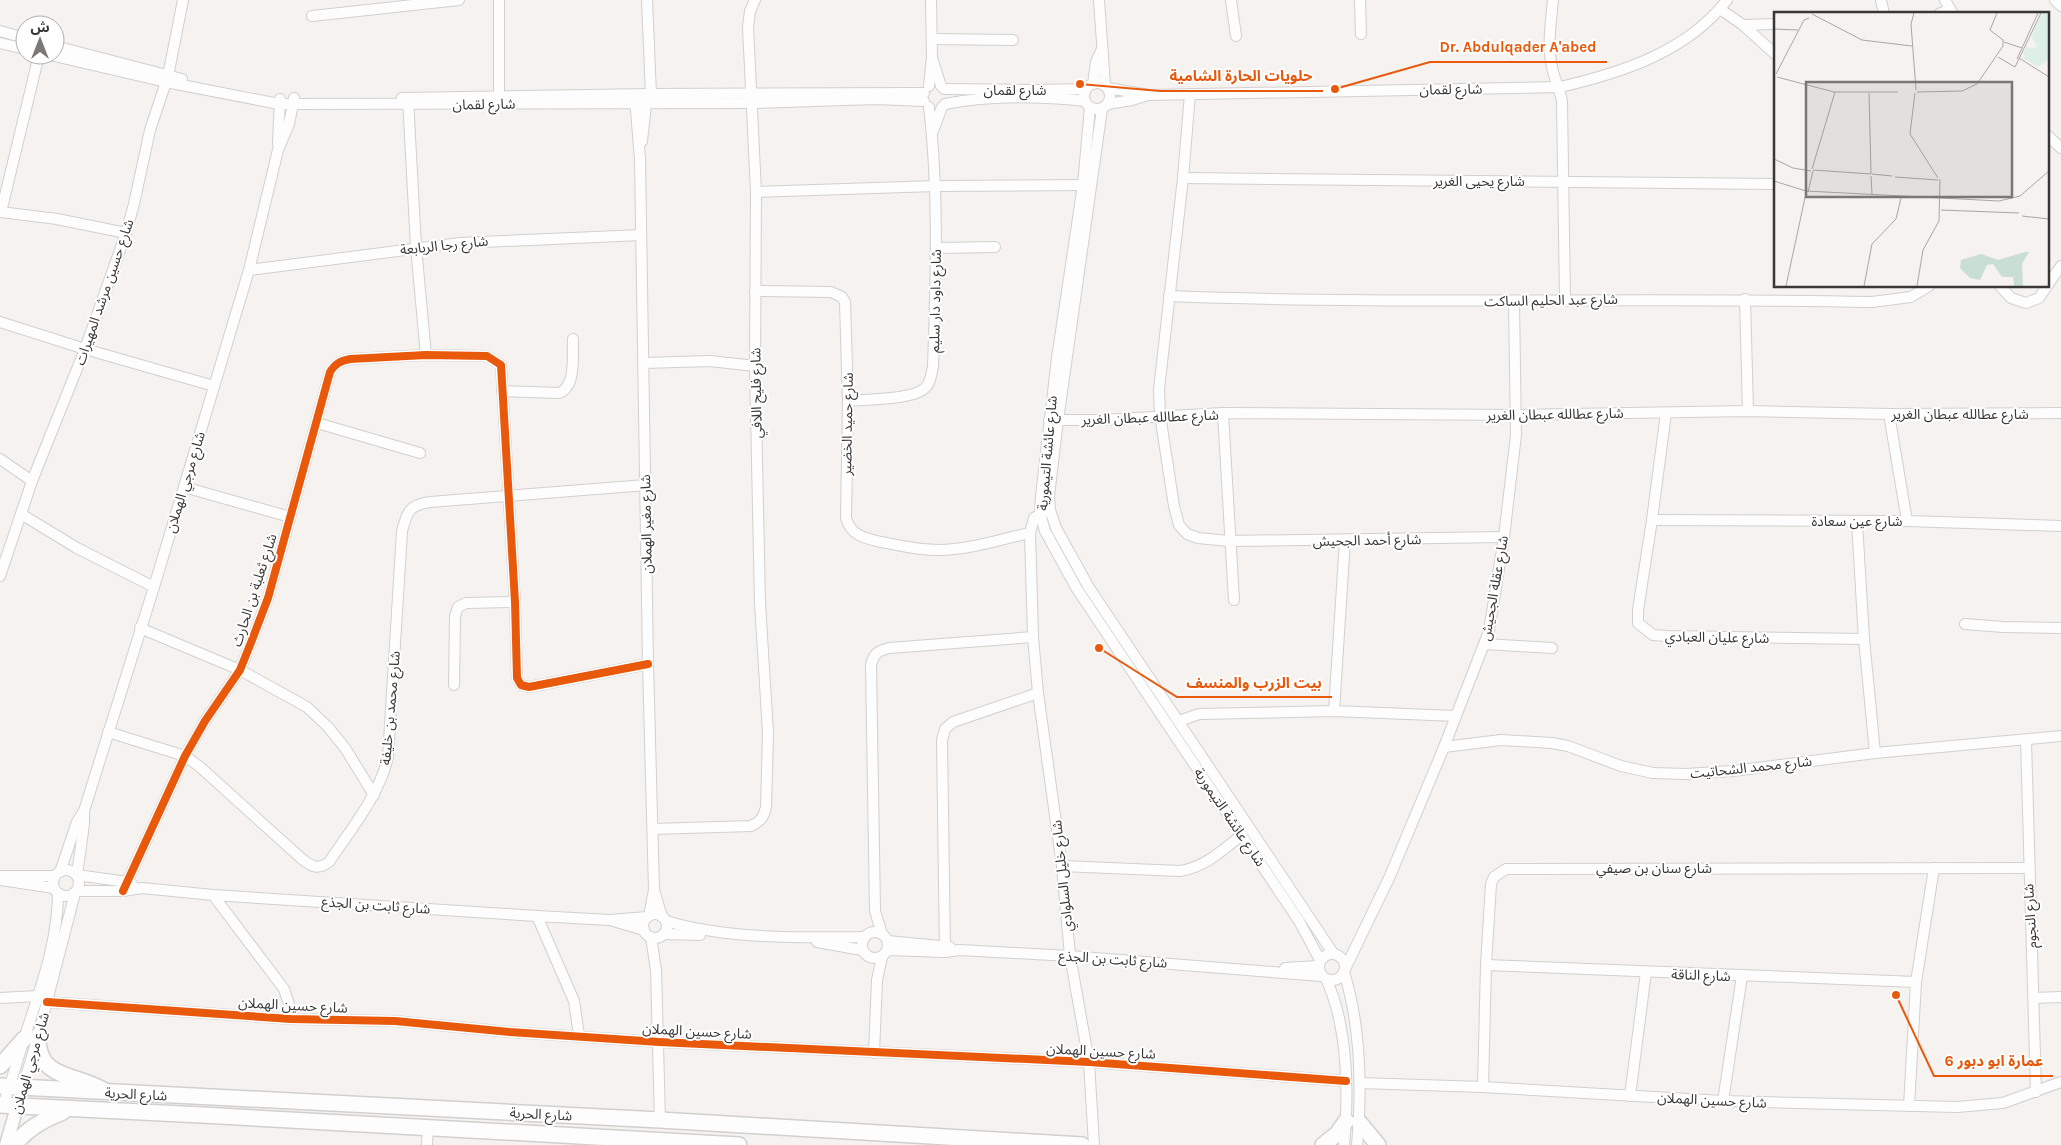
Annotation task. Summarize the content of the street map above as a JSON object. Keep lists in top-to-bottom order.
{
  "streets": {
    "highway": ["شارع الحرية"],
    "main road": ["شارع مرجي الهملان"],
    "street": [
      "شارع لقمان",
      "شارع يحيى الغرير",
      "شارع رجا الربابعة",
      "شارع حسين مرشد المهيرات",
      "شارع عبد الحليم الساكت",
      "شارع داود دار سليم",
      "شارع فليح اللافي",
      "شارع عطالله عبطان الغرير",
      "شارع حميد الخضير",
      "شارع عائشة التيمورية",
      "شارع عين سعادة",
      "شارع مغير الهملان",
      "شارع أحمد الجحيش",
      "شارع عقلة الجحيش",
      "شارع ثعلبة بن الحارث",
      "شارع عليان العبادي",
      "شارع محمد بن خليفة",
      "شارع محمد الشحاتيت",
      "شارع سنان بن صيفي",
      "شارع خليل السلوادي",
      "شارع ثابت بن الجذع",
      "شارع النجوم",
      "شارع الناقة",
      "شارع حسين الهملان"
    ]
  },
  "crossings": [
    ["شارع لقمان", "شارع حسين مرشد المهيرات"],
    ["شارع لقمان", "شارع داود دار سليم"],
    ["شارع لقمان", "شارع فليح اللافي"],
    ["شارع لقمان", "شارع عائشة التيمورية"],
    ["شارع لقمان", "شارع مرجي الهملان"],
    ["شارع لقمان", "شارع مغير الهملان"],
    ["شارع رجا الربابعة", "شارع مرجي الهملان"],
    ["شارع رجا الربابعة", "شارع مغير الهملان"],
    ["شارع عبد الحليم الساكت", "شارع عقلة الجحيش"],
    ["شارع داود دار سليم", "شارع حميد الخضير"],
    ["شارع فليح اللافي", "شارع حميد الخضير"],
    ["شارع فليح اللافي", "شارع مغير الهملان"],
    ["شارع عطالله عبطان الغرير", "شارع عائشة التيمورية"],
    ["شارع عطالله عبطان الغرير", "شارع عقلة الجحيش"],
    ["شارع عطالله عبطان الغرير", "شارع عليان العبادي"],
    ["شارع حميد الخضير", "شارع خليل السلوادي"],
    ["شارع عائشة التيمورية", "شارع عقلة الجحيش"],
    ["شارع عائشة التيمورية", "شارع خليل السلوادي"],
    ["شارع عائشة التيمورية", "شارع ثابت بن الجذع"],
    ["شارع عائشة التيمورية", "شارع حسين الهملان"],
    ["شارع مرجي الهملان", "شارع محمد بن خليفة"],
    ["شارع مرجي الهملان", "شارع ثابت بن الجذع"],
    ["شارع مرجي الهملان", "شارع حسين الهملان"],
    ["شارع مرجي الهملان", "شارع الحرية"],
    ["شارع عين سعادة", "شارع عليان العبادي"],
    ["شارع مغير الهملان", "شارع محمد بن خليفة"],
    ["شارع مغير الهملان", "شارع ثابت بن الجذع"],
    ["شارع أحمد الجحيش", "شارع عقلة الجحيش"],
    ["شارع عقلة الجحيش", "شارع محمد الشحاتيت"],
    ["شارع عقلة الجحيش", "شارع ثابت بن الجذع"],
    ["شارع ثعلبة بن الحارث", "شارع محمد بن خليفة"],
    ["شارع ثعلبة بن الحارث", "شارع ثابت بن الجذع"],
    ["شارع محمد الشحاتيت", "شارع النجوم"],
    ["شارع سنان بن صيفي", "شارع النجوم"],
    ["شارع سنان بن صيفي", "شارع الناقة"],
    ["شارع سنان بن صيفي", "شارع حسين الهملان"],
    ["شارع خليل السلوادي", "شارع ثابت بن الجذع"],
    ["شارع خليل السلوادي", "شارع حسين الهملان"],
    ["شارع النجوم", "شارع حسين الهملان"]
  ],
  "places": [
    "حلويات الحارة الشامية",
    "Dr. Abdulqader A'abed",
    "بيت الزرب والمنسف",
    "عمارة ابو دبور 6"
  ],
  "north": "top"
}
